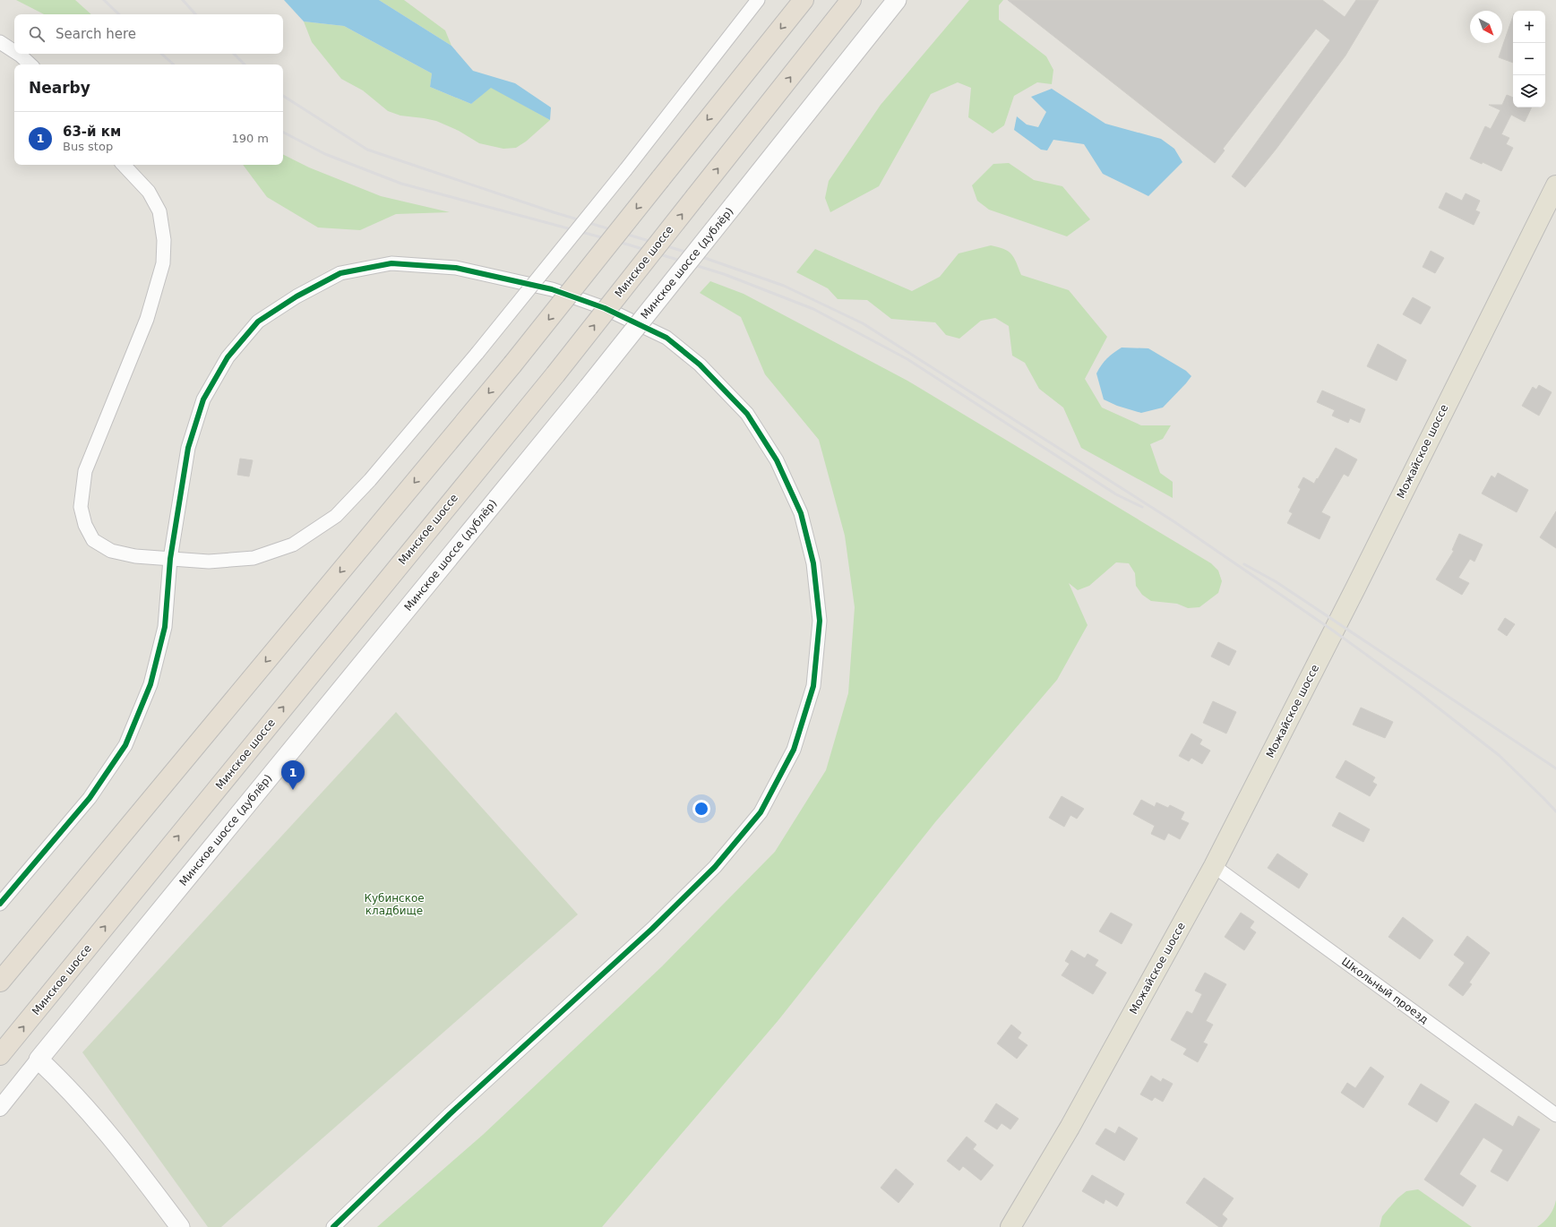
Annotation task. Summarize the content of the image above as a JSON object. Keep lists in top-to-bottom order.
{
  "streets": {
    "highway": ["Минское шоссе"],
    "main road": ["Минское шоссе (дублёр)", "Можайское шоссе"],
    "street": ["Школьный проезд"]
  },
  "crossings": [
    ["Можайское шоссе", "Школьный проезд"]
  ],
  "parks": ["Кубинское кладбище"],
  "north": "bottom right",
  "page": {
    "map_buttons": ["+", "−"],
    "search": "Search here",
    "heading": "Nearby",
    "list": [
      {
        "mark": "1",
        "name": "63-й км",
        "note": "Bus stop",
        "value": "190 m"
      }
    ],
    "pins": "1"
  }
}
